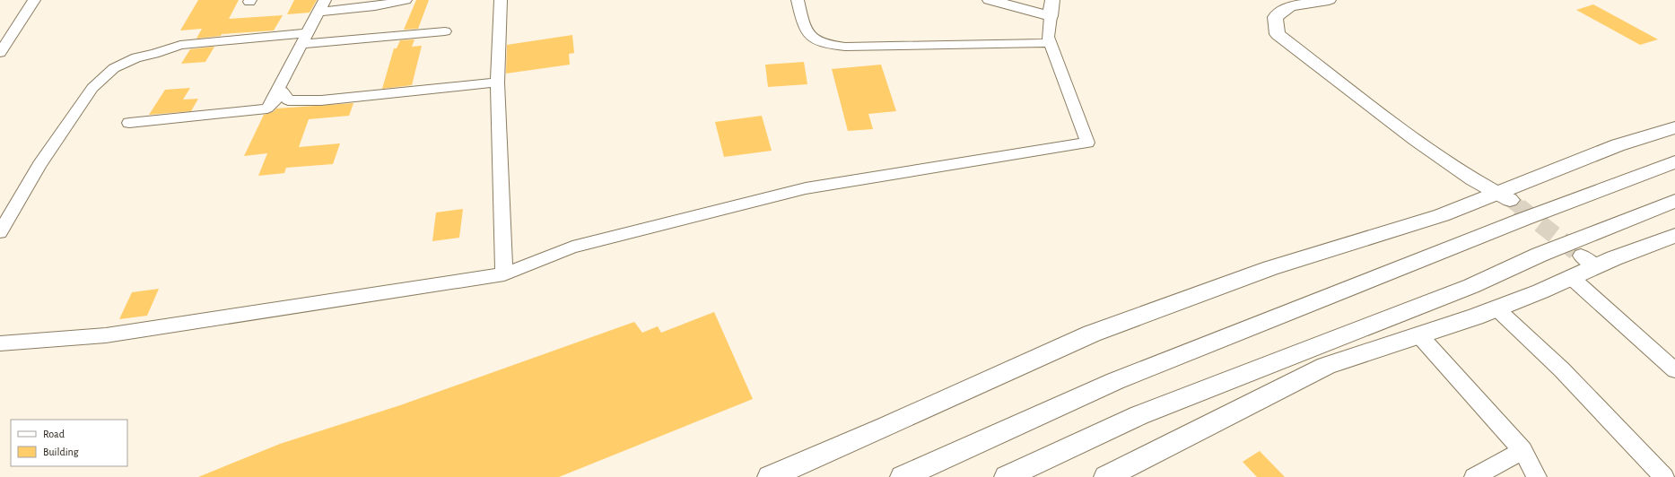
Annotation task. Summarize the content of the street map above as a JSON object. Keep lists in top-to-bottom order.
{
  "legend": ["Road", "Building"]
}
